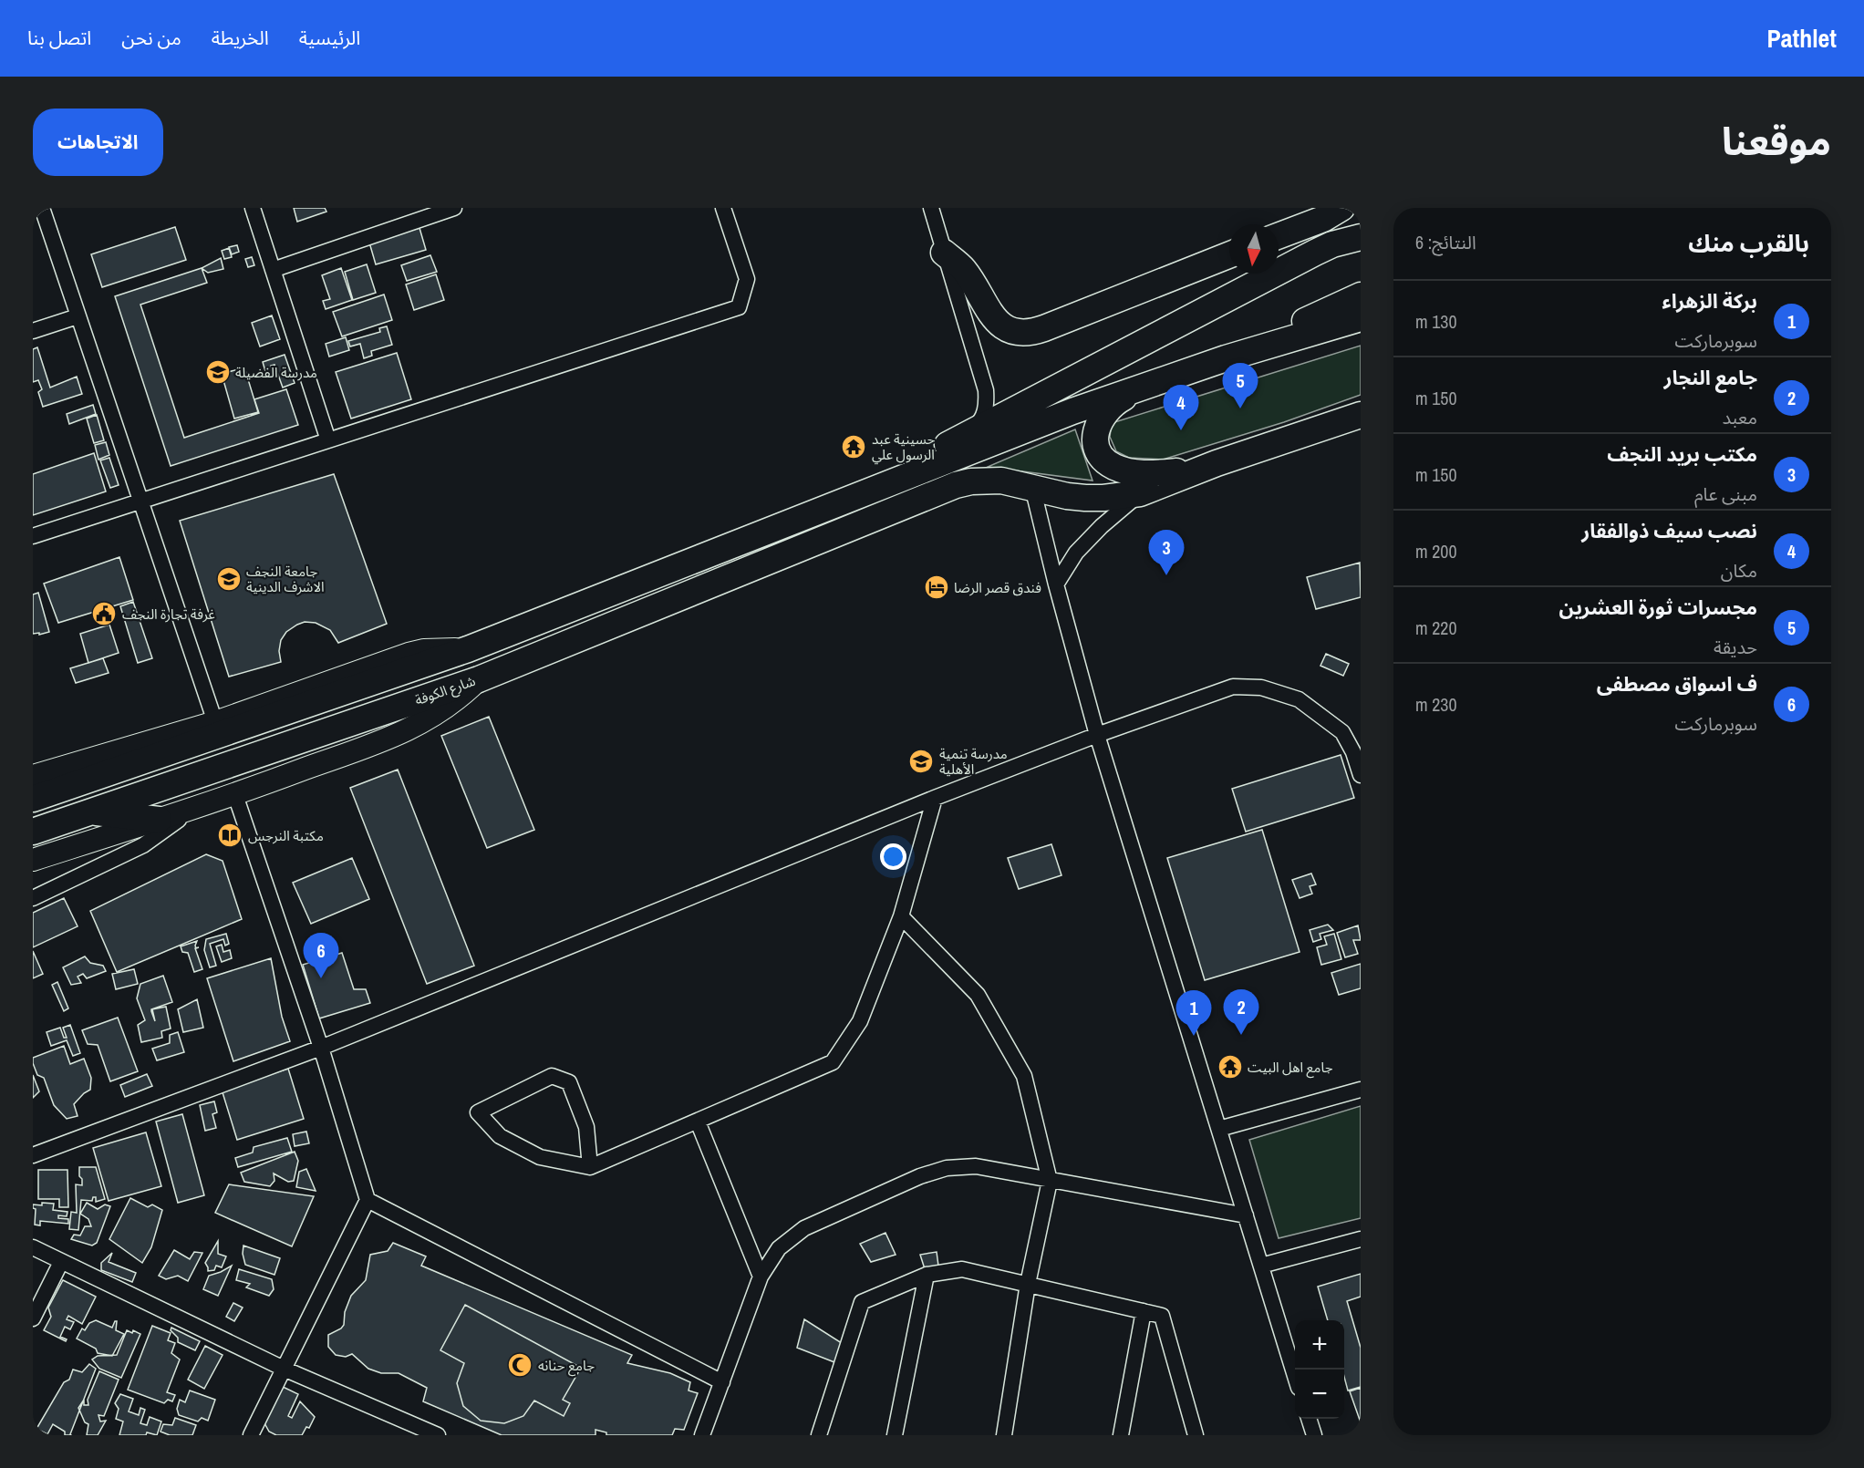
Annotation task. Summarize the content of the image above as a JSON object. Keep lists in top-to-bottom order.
{
  "streets": {
    "highway": ["شارع الكوفة"]
  },
  "places": {
    "school or university": ["مدرسة الفضيلة", "جامعة النجف الاشرف الدينية", "مدرسة تنمية الأهلية"],
    "temple": ["حسينية عبد الرسول علي", "جامع اهل البيت"],
    "hotel": ["فندق قصر الرضا"],
    "public building": ["غرفة تجارة النجف"],
    "library": ["مكتبة النرجس"],
    "mosque": ["جامع حنانه"]
  },
  "north": "bottom",
  "page": {
    "header": "Pathlet",
    "nav": [
      "الرئيسية",
      "الخريطة",
      "من نحن",
      "اتصل بنا"
    ],
    "title": "موقعنا",
    "buttons": "الاتجاهات",
    "heading": ["بالقرب منك", "النتائج: 6"],
    "list": [
      {
        "mark": "1",
        "name": "بركة الزهراء",
        "note": "سوبرماركت",
        "value": "130 m"
      },
      {
        "mark": "2",
        "name": "جامع النجار",
        "note": "معبد",
        "value": "150 m"
      },
      {
        "mark": "3",
        "name": "مكتب بريد النجف",
        "note": "مبنى عام",
        "value": "150 m"
      },
      {
        "mark": "4",
        "name": "نصب سيف ذوالفقار",
        "note": "مكان",
        "value": "200 m"
      },
      {
        "mark": "5",
        "name": "مجسرات ثورة العشرين",
        "note": "حديقة",
        "value": "220 m"
      },
      {
        "mark": "6",
        "name": "ف اسواق مصطفى",
        "note": "سوبرماركت",
        "value": "230 m"
      }
    ],
    "pins": [
      "5",
      "4",
      "3",
      "6",
      "2",
      "1"
    ],
    "map_buttons": ["+", "−"]
  }
}
